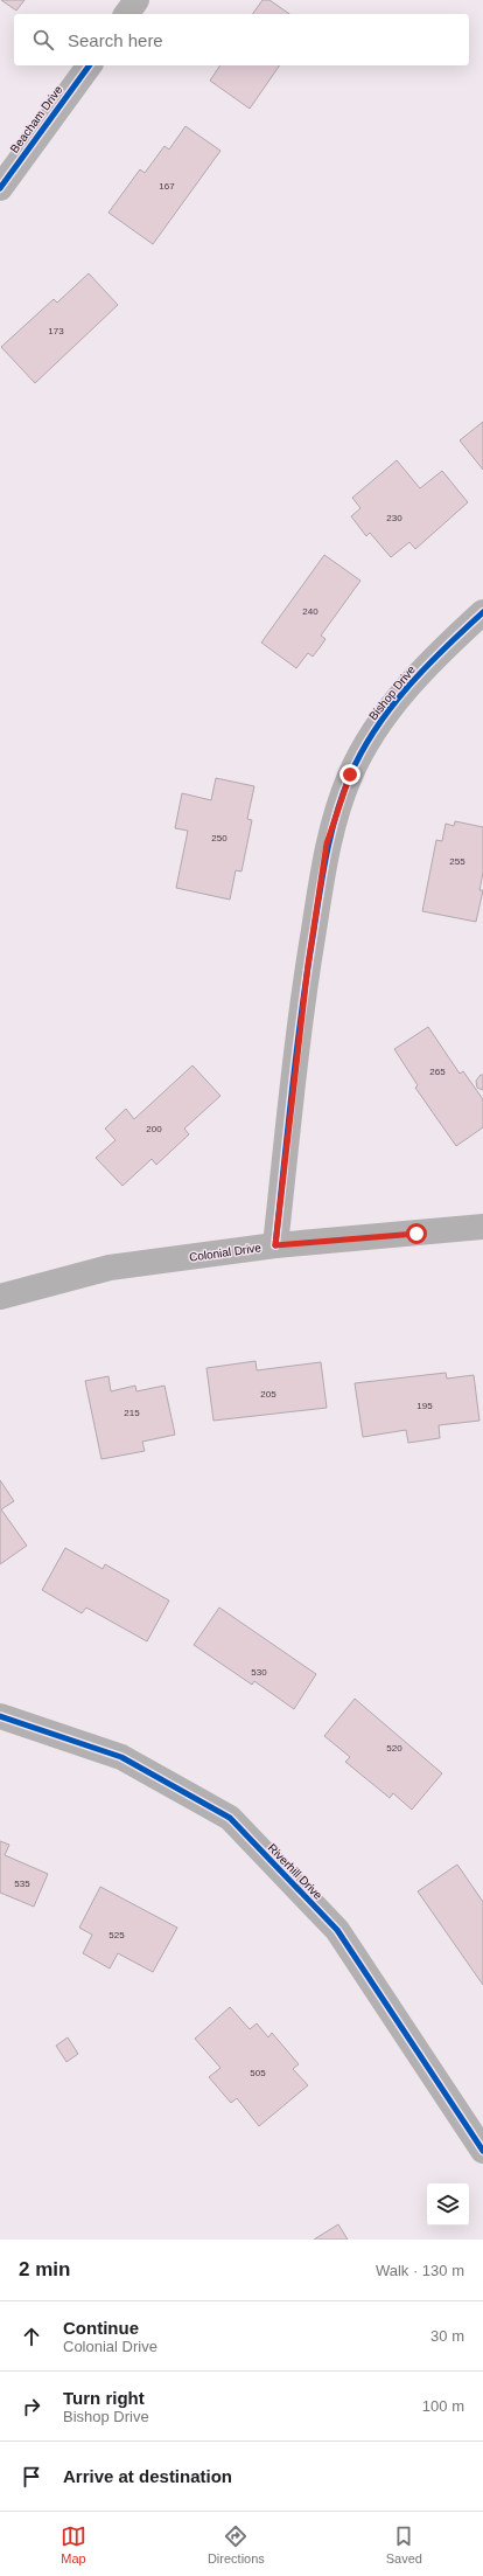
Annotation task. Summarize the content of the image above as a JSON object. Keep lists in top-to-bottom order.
{
  "streets": {
    "street": [
      "Beacham Drive",
      "Bishop Drive",
      "Colonial Drive",
      "Riverhill Drive"
    ]
  },
  "crossings": [
    ["Bishop Drive", "Colonial Drive"]
  ],
  "house_numbers": [
    "167",
    "173",
    "230",
    "240",
    "250",
    "255",
    "265",
    "200",
    "205",
    "195",
    "215",
    "530",
    "520",
    "535",
    "525",
    "505"
  ],
  "page": {
    "search": "Search here",
    "heading": ["2 min", "Walk · 130 m"],
    "list": [
      ["Continue", "Colonial Drive", "30 m"],
      ["Turn right", "Bishop Drive", "100 m"],
      "Arrive at destination"
    ],
    "nav": ["Map", "Directions", "Saved"]
  }
}
